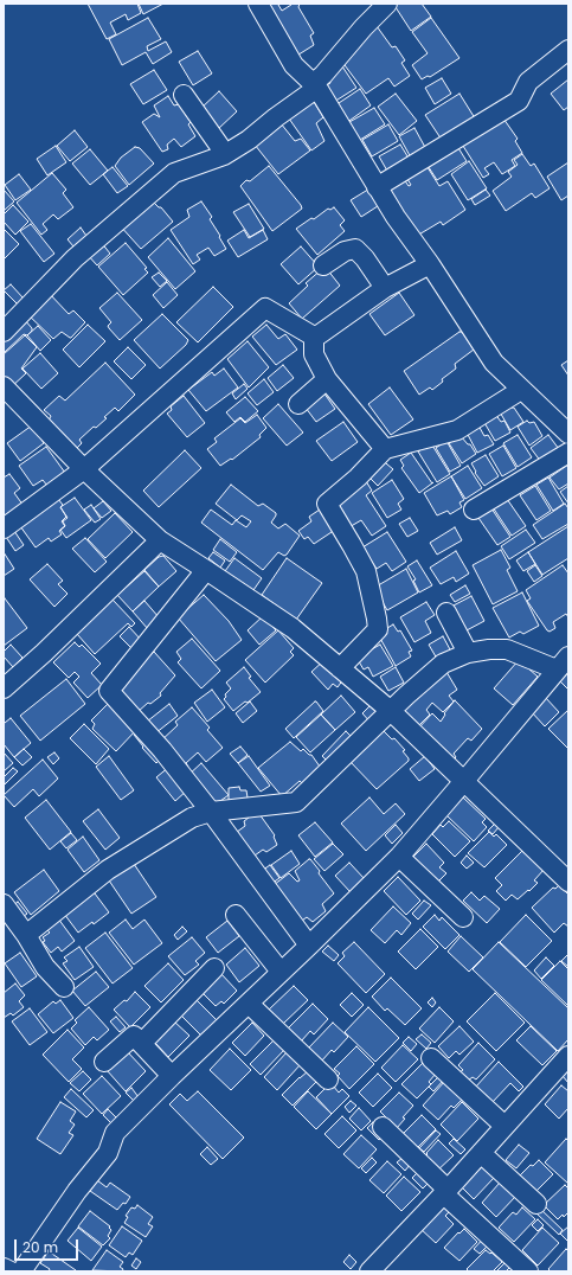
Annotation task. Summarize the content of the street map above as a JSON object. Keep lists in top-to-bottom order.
{
  "scale_bar": "20 m"
}
